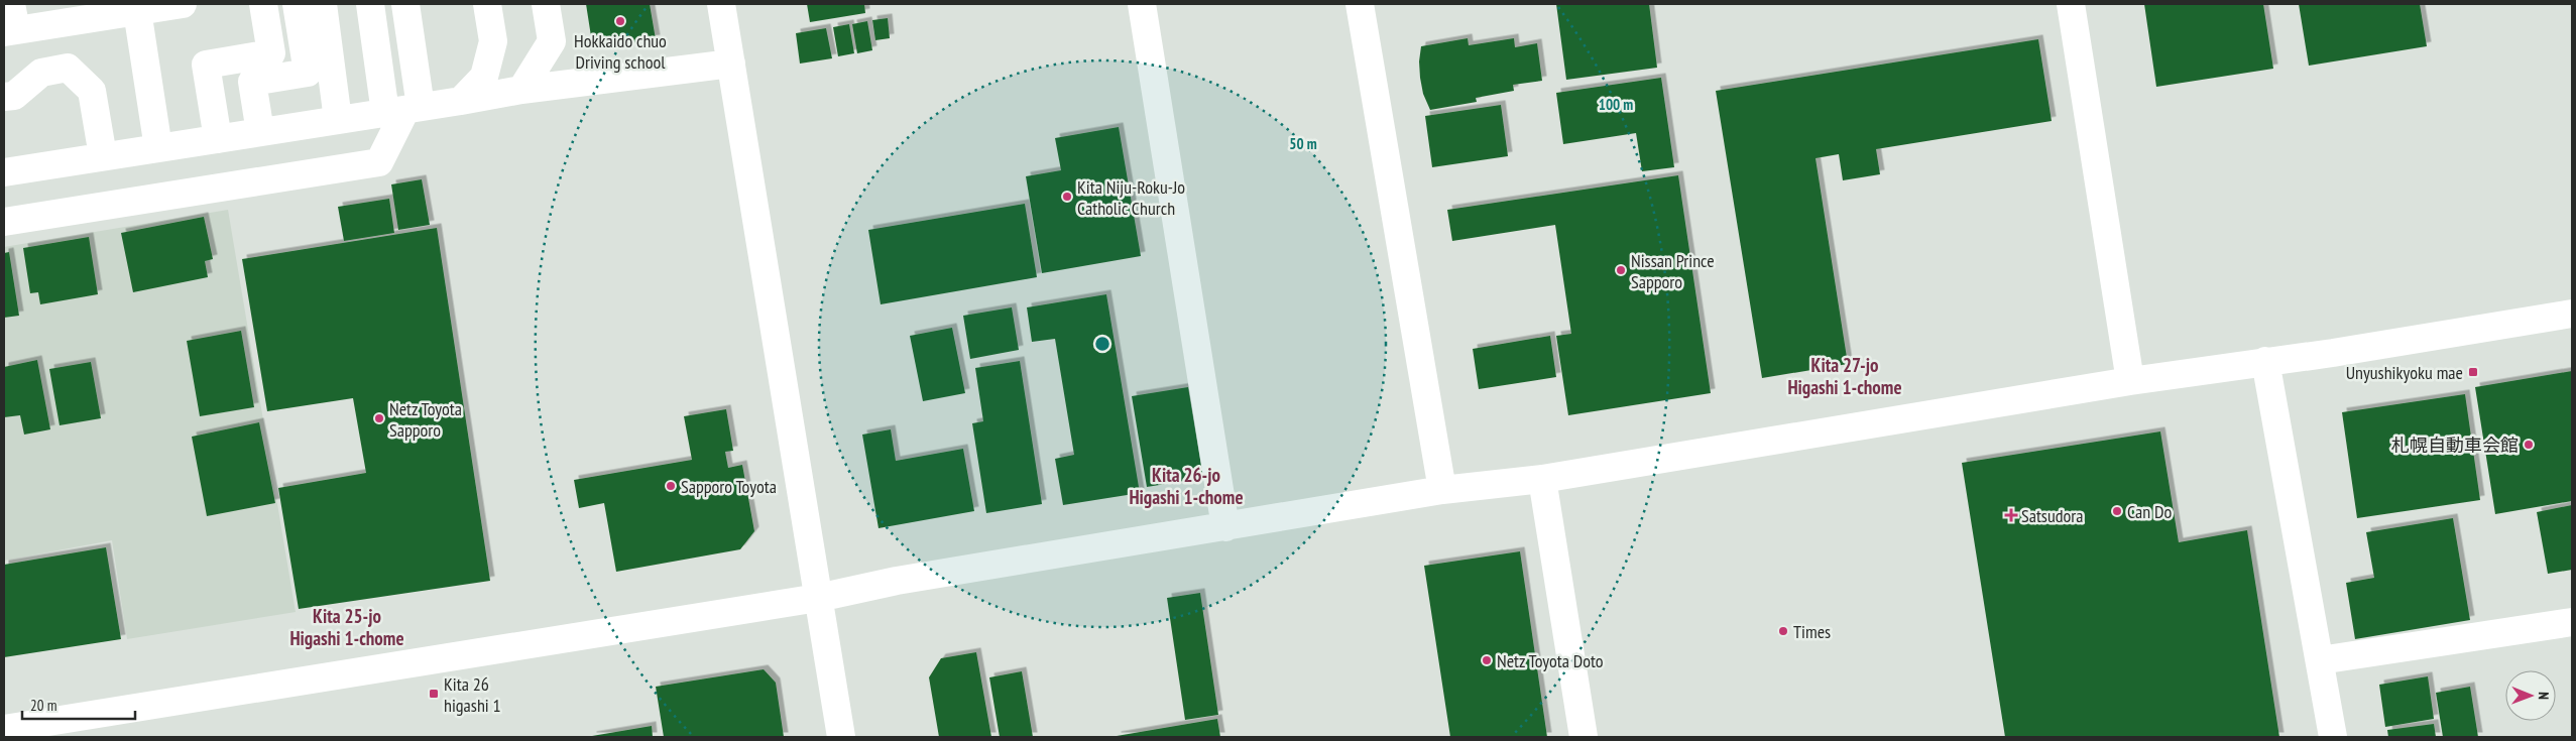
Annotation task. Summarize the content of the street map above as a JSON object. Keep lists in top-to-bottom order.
{
  "districts": ["Kita 27-jo Higashi 1-chome", "Kita 26-jo Higashi 1-chome", "Kita 25-jo Higashi 1-chome"],
  "places": {
    "other": [
      "Hokkaido chuo Driving school",
      "Kita Niju-Roku-Jo Catholic Church",
      "Nissan Prince Sapporo",
      "Netz Toyota Sapporo",
      "札幌自動車会館",
      "Sapporo Toyota",
      "Can Do",
      "Times",
      "Netz Toyota Doto"
    ],
    "transit": ["Unyushikyoku mae", "Kita 26 higashi 1"],
    "health": ["Satsudora"]
  },
  "scale_bar": "20 m",
  "north": "right",
  "rings": ["100 m", "50 m"]
}
